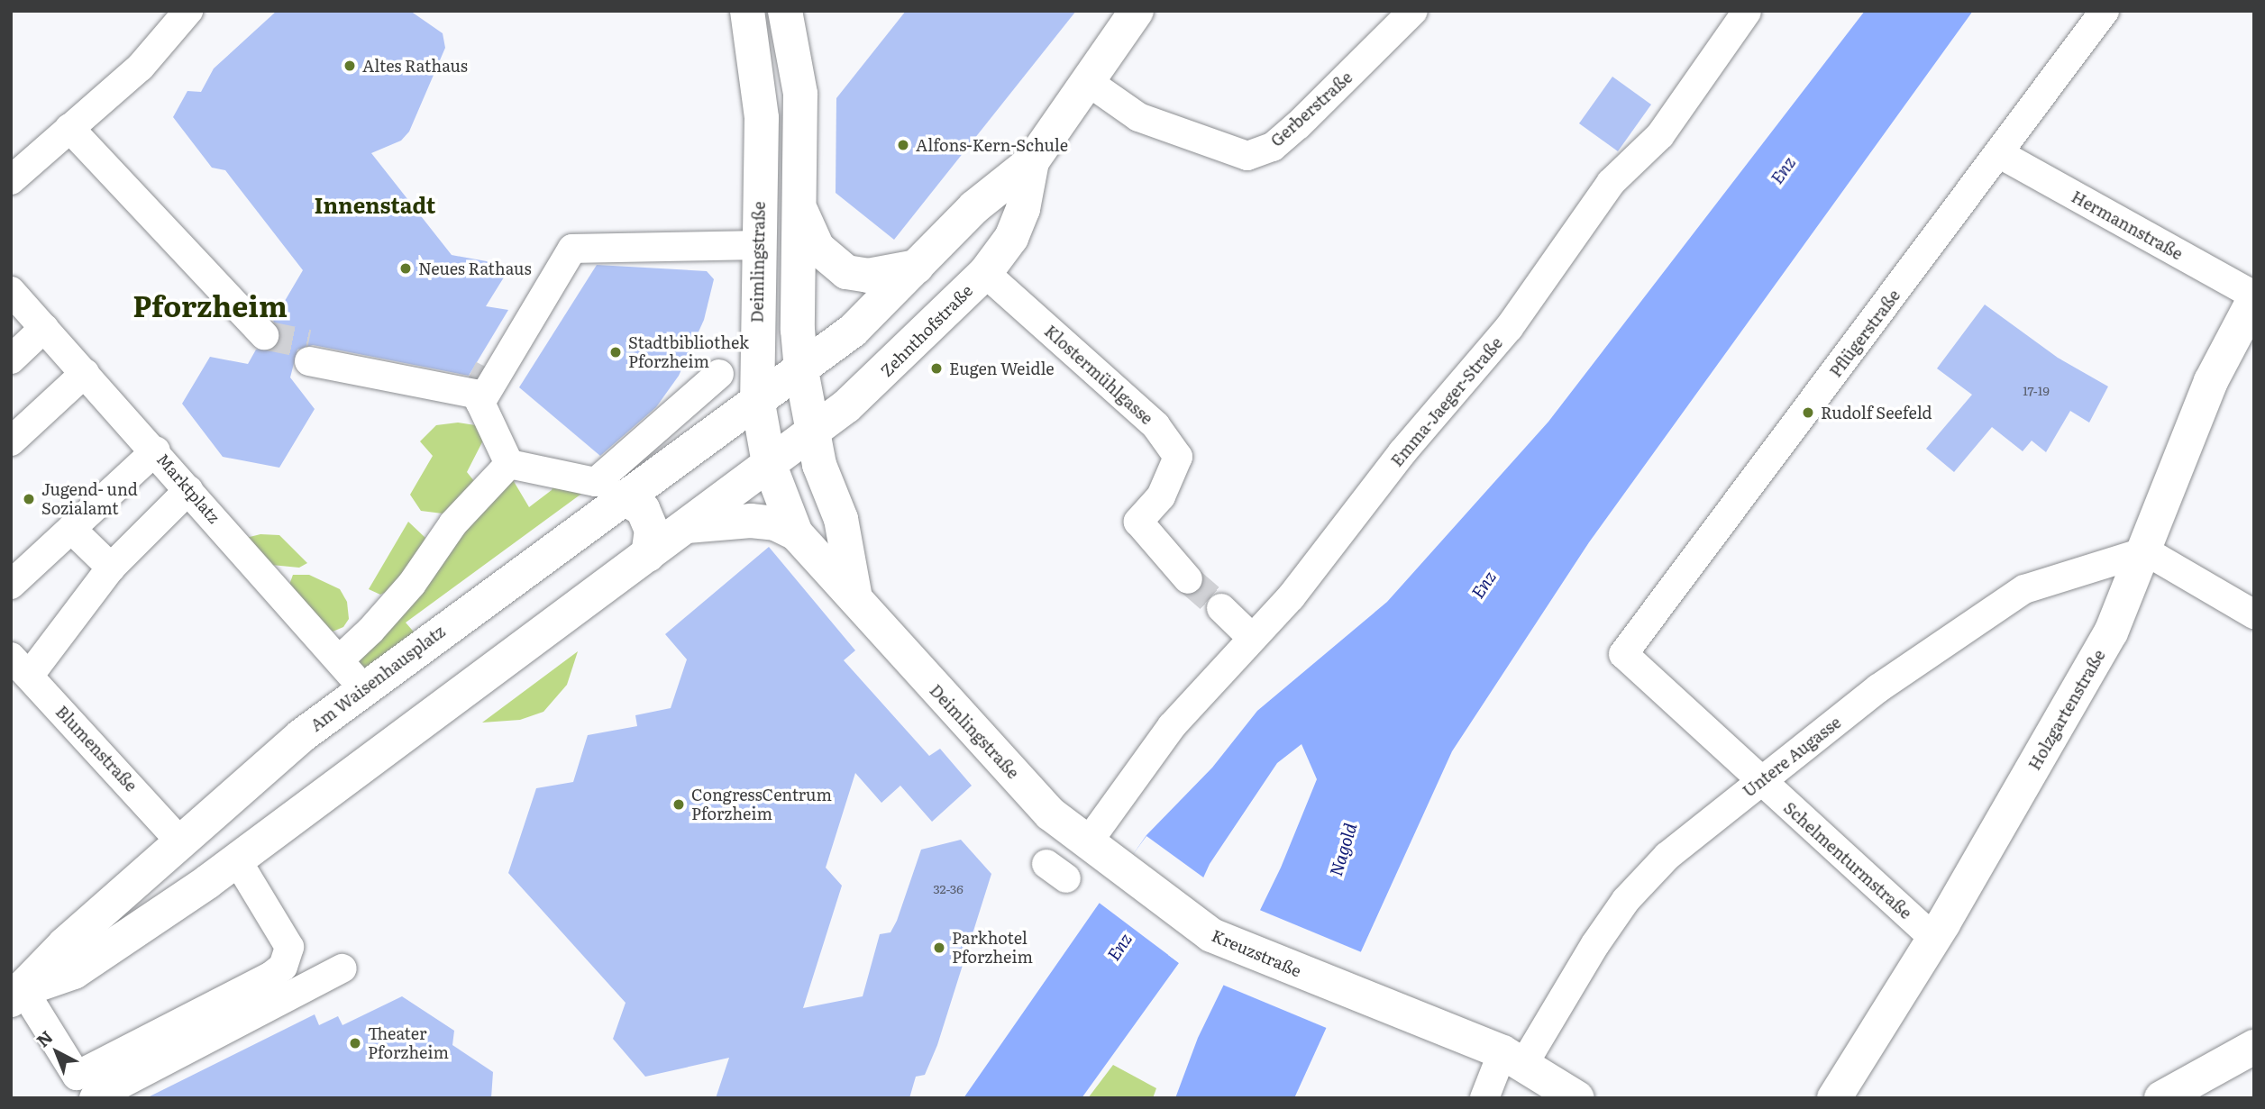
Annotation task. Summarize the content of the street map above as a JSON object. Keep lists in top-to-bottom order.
{
  "streets": {
    "main road": [
      "Deimlingstraße",
      "Zehnthofstraße",
      "Am Waisenhausplatz",
      "Holzgartenstraße",
      "Kreuzstraße"
    ],
    "street": [
      "Gerberstraße",
      "Hermannstraße",
      "Pflügerstraße",
      "Klostermühlgasse",
      "Emma-Jaeger-Straße",
      "Marktplatz",
      "Blumenstraße",
      "Untere Augasse",
      "Schelmenturmstraße"
    ]
  },
  "crossings": [
    ["Gerberstraße", "Zehnthofstraße"],
    ["Hermannstraße", "Pflügerstraße"],
    ["Hermannstraße", "Holzgartenstraße"],
    ["Deimlingstraße", "Zehnthofstraße"],
    ["Deimlingstraße", "Emma-Jaeger-Straße"],
    ["Deimlingstraße", "Am Waisenhausplatz"],
    ["Deimlingstraße", "Kreuzstraße"],
    ["Zehnthofstraße", "Klostermühlgasse"],
    ["Zehnthofstraße", "Am Waisenhausplatz"],
    ["Pflügerstraße", "Schelmenturmstraße"],
    ["Emma-Jaeger-Straße", "Kreuzstraße"],
    ["Marktplatz", "Am Waisenhausplatz"],
    ["Am Waisenhausplatz", "Blumenstraße"],
    ["Holzgartenstraße", "Untere Augasse"],
    ["Holzgartenstraße", "Schelmenturmstraße"],
    ["Untere Augasse", "Schelmenturmstraße"],
    ["Untere Augasse", "Kreuzstraße"]
  ],
  "districts": ["Innenstadt", "Pforzheim"],
  "water": ["Enz", "Nagold"],
  "places": [
    "Altes Rathaus",
    "Alfons-Kern-Schule",
    "Neues Rathaus",
    "Stadtbibliothek Pforzheim",
    "Eugen Weidle",
    "Rudolf Seefeld",
    "Jugend- und Sozialamt",
    "CongressCentrum Pforzheim",
    "Parkhotel Pforzheim",
    "Theater Pforzheim"
  ],
  "house_numbers": ["17-19", "32-36"],
  "north": "top left"
}
